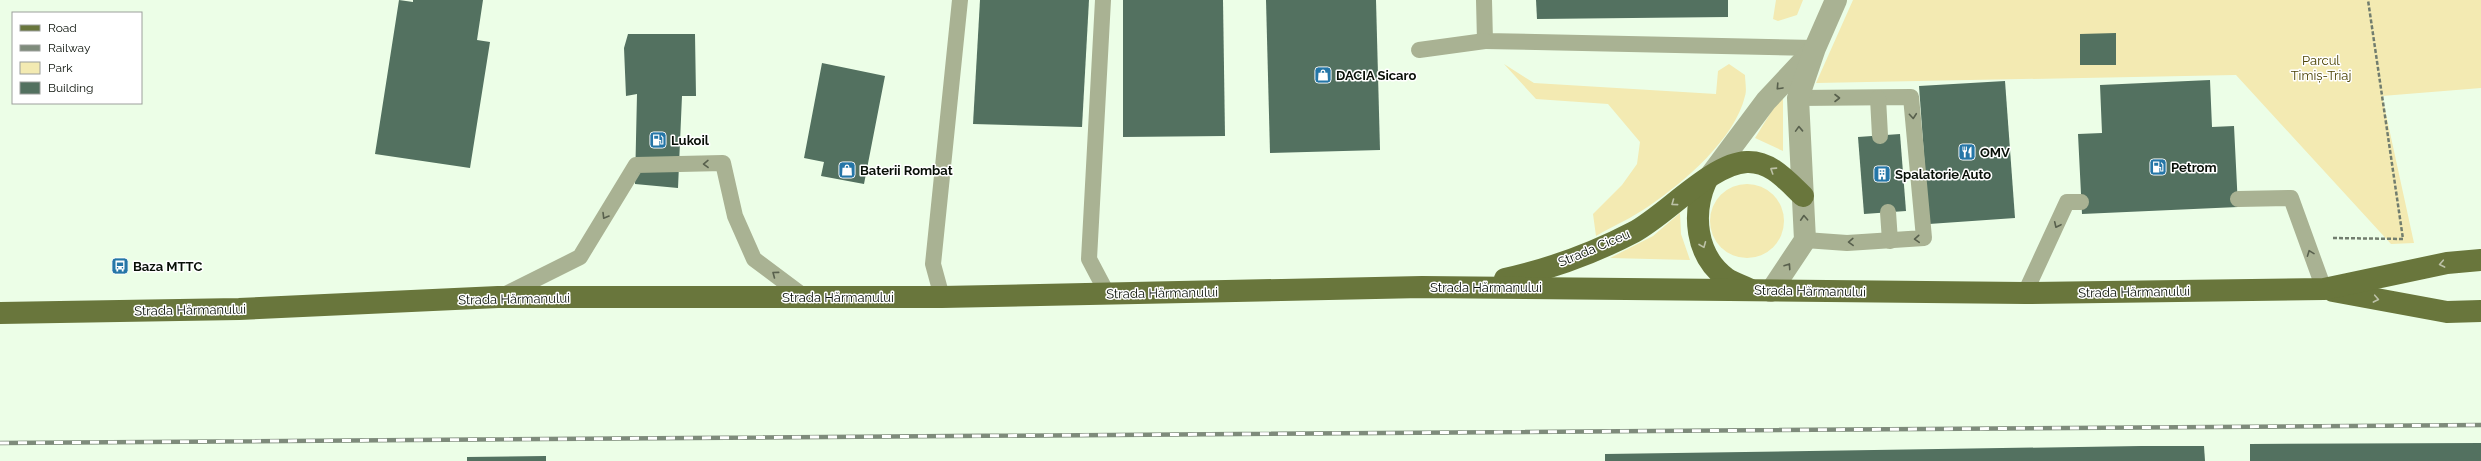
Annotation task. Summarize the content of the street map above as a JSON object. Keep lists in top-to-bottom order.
{
  "streets": {
    "main road": ["Strada Ciceu", "Strada Hărmanului"]
  },
  "crossings": [
    ["Strada Ciceu", "Strada Hărmanului"]
  ],
  "parks": ["Parcul Timiș-Triaj"],
  "places": {
    "shop": ["DACIA Sicaro", "Baterii Rombat"],
    "fuel station": ["Lukoil", "Petrom"],
    "restaurant": ["OMV"],
    "building": ["Spalatorie Auto"],
    "bus stop": ["Baza MTTC"]
  },
  "legend": [
    "Road",
    "Railway",
    "Park",
    "Building"
  ]
}
